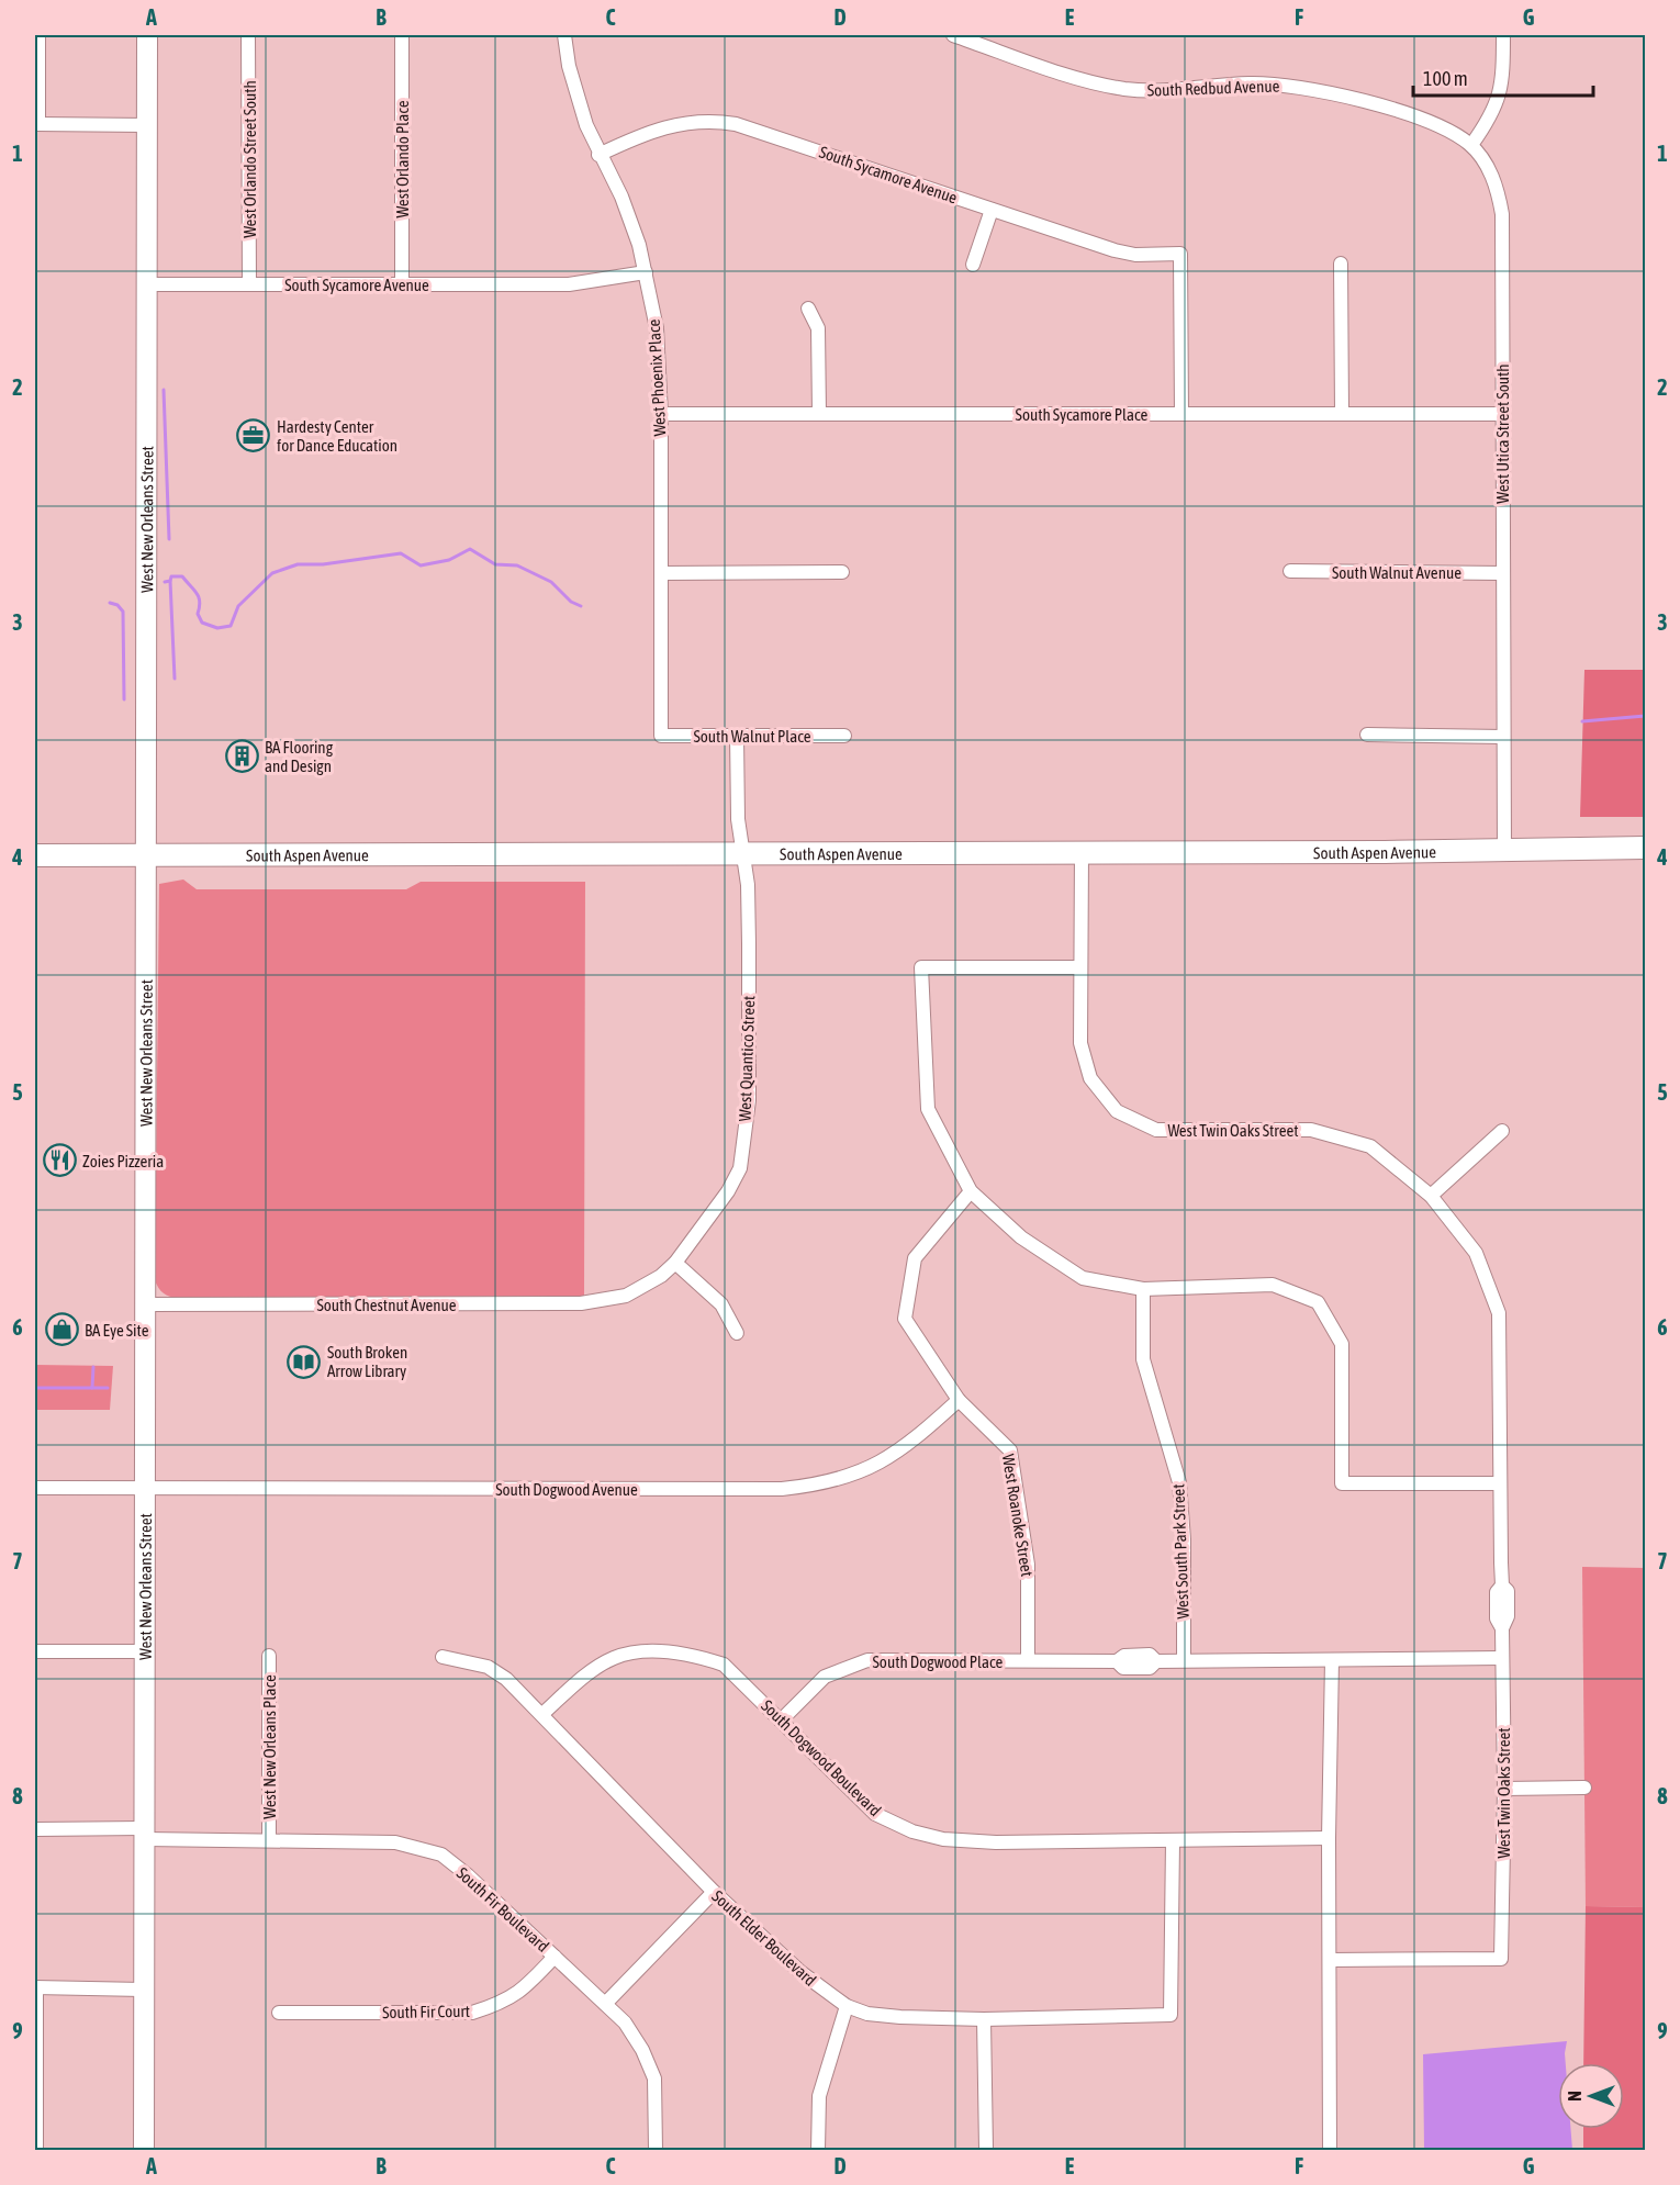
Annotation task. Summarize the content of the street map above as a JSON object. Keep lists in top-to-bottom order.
{
  "streets": {
    "main road": ["South Aspen Avenue"],
    "street": [
      "South Redbud Avenue",
      "West Orlando Street South",
      "West Orlando Place",
      "South Sycamore Avenue",
      "West Phoenix Place",
      "South Sycamore Place",
      "West Utica Street South",
      "West New Orleans Street",
      "South Walnut Avenue",
      "South Walnut Place",
      "West Quantico Street",
      "West Twin Oaks Street",
      "South Chestnut Avenue",
      "South Dogwood Avenue",
      "West Roanoke Street",
      "West South Park Street",
      "South Dogwood Place",
      "West New Orleans Place",
      "South Dogwood Boulevard",
      "South Fir Boulevard",
      "South Elder Boulevard",
      "South Fir Court"
    ]
  },
  "crossings": [
    ["South Redbud Avenue", "West Utica Street South"],
    ["West Orlando Street South", "South Sycamore Avenue"],
    ["West Orlando Place", "South Sycamore Avenue"],
    ["South Sycamore Avenue", "West Phoenix Place"],
    ["South Sycamore Avenue", "South Sycamore Place"],
    ["South Sycamore Avenue", "West New Orleans Street"],
    ["West Phoenix Place", "South Sycamore Place"],
    ["West Phoenix Place", "South Walnut Place"],
    ["South Sycamore Place", "West Utica Street South"],
    ["West Utica Street South", "South Walnut Avenue"],
    ["West Utica Street South", "South Aspen Avenue"],
    ["West New Orleans Street", "South Aspen Avenue"],
    ["West New Orleans Street", "South Chestnut Avenue"],
    ["West New Orleans Street", "South Dogwood Avenue"],
    ["West New Orleans Street", "South Fir Boulevard"],
    ["South Walnut Place", "West Quantico Street"],
    ["South Aspen Avenue", "West Quantico Street"],
    ["South Aspen Avenue", "West Twin Oaks Street"],
    ["West Quantico Street", "South Chestnut Avenue"],
    ["West Twin Oaks Street", "South Dogwood Place"],
    ["South Dogwood Avenue", "West Roanoke Street"],
    ["West Roanoke Street", "South Dogwood Place"],
    ["West South Park Street", "South Dogwood Place"],
    ["South Dogwood Place", "South Dogwood Boulevard"],
    ["West New Orleans Place", "South Fir Boulevard"],
    ["South Dogwood Boulevard", "South Elder Boulevard"],
    ["South Fir Boulevard", "South Fir Court"]
  ],
  "places": {
    "office": ["Hardesty Center for Dance Education"],
    "building": ["BA Flooring and Design"],
    "restaurant": ["Zoies Pizzeria"],
    "shop": ["BA Eye Site"],
    "library": ["South Broken Arrow Library"]
  },
  "scale_bar": "100 m",
  "north": "left",
  "grid": {
    "columns": [
      "A",
      "B",
      "C",
      "D",
      "E",
      "F",
      "G"
    ],
    "rows": [
      "1",
      "2",
      "3",
      "4",
      "5",
      "6",
      "7",
      "8",
      "9"
    ]
  }
}
